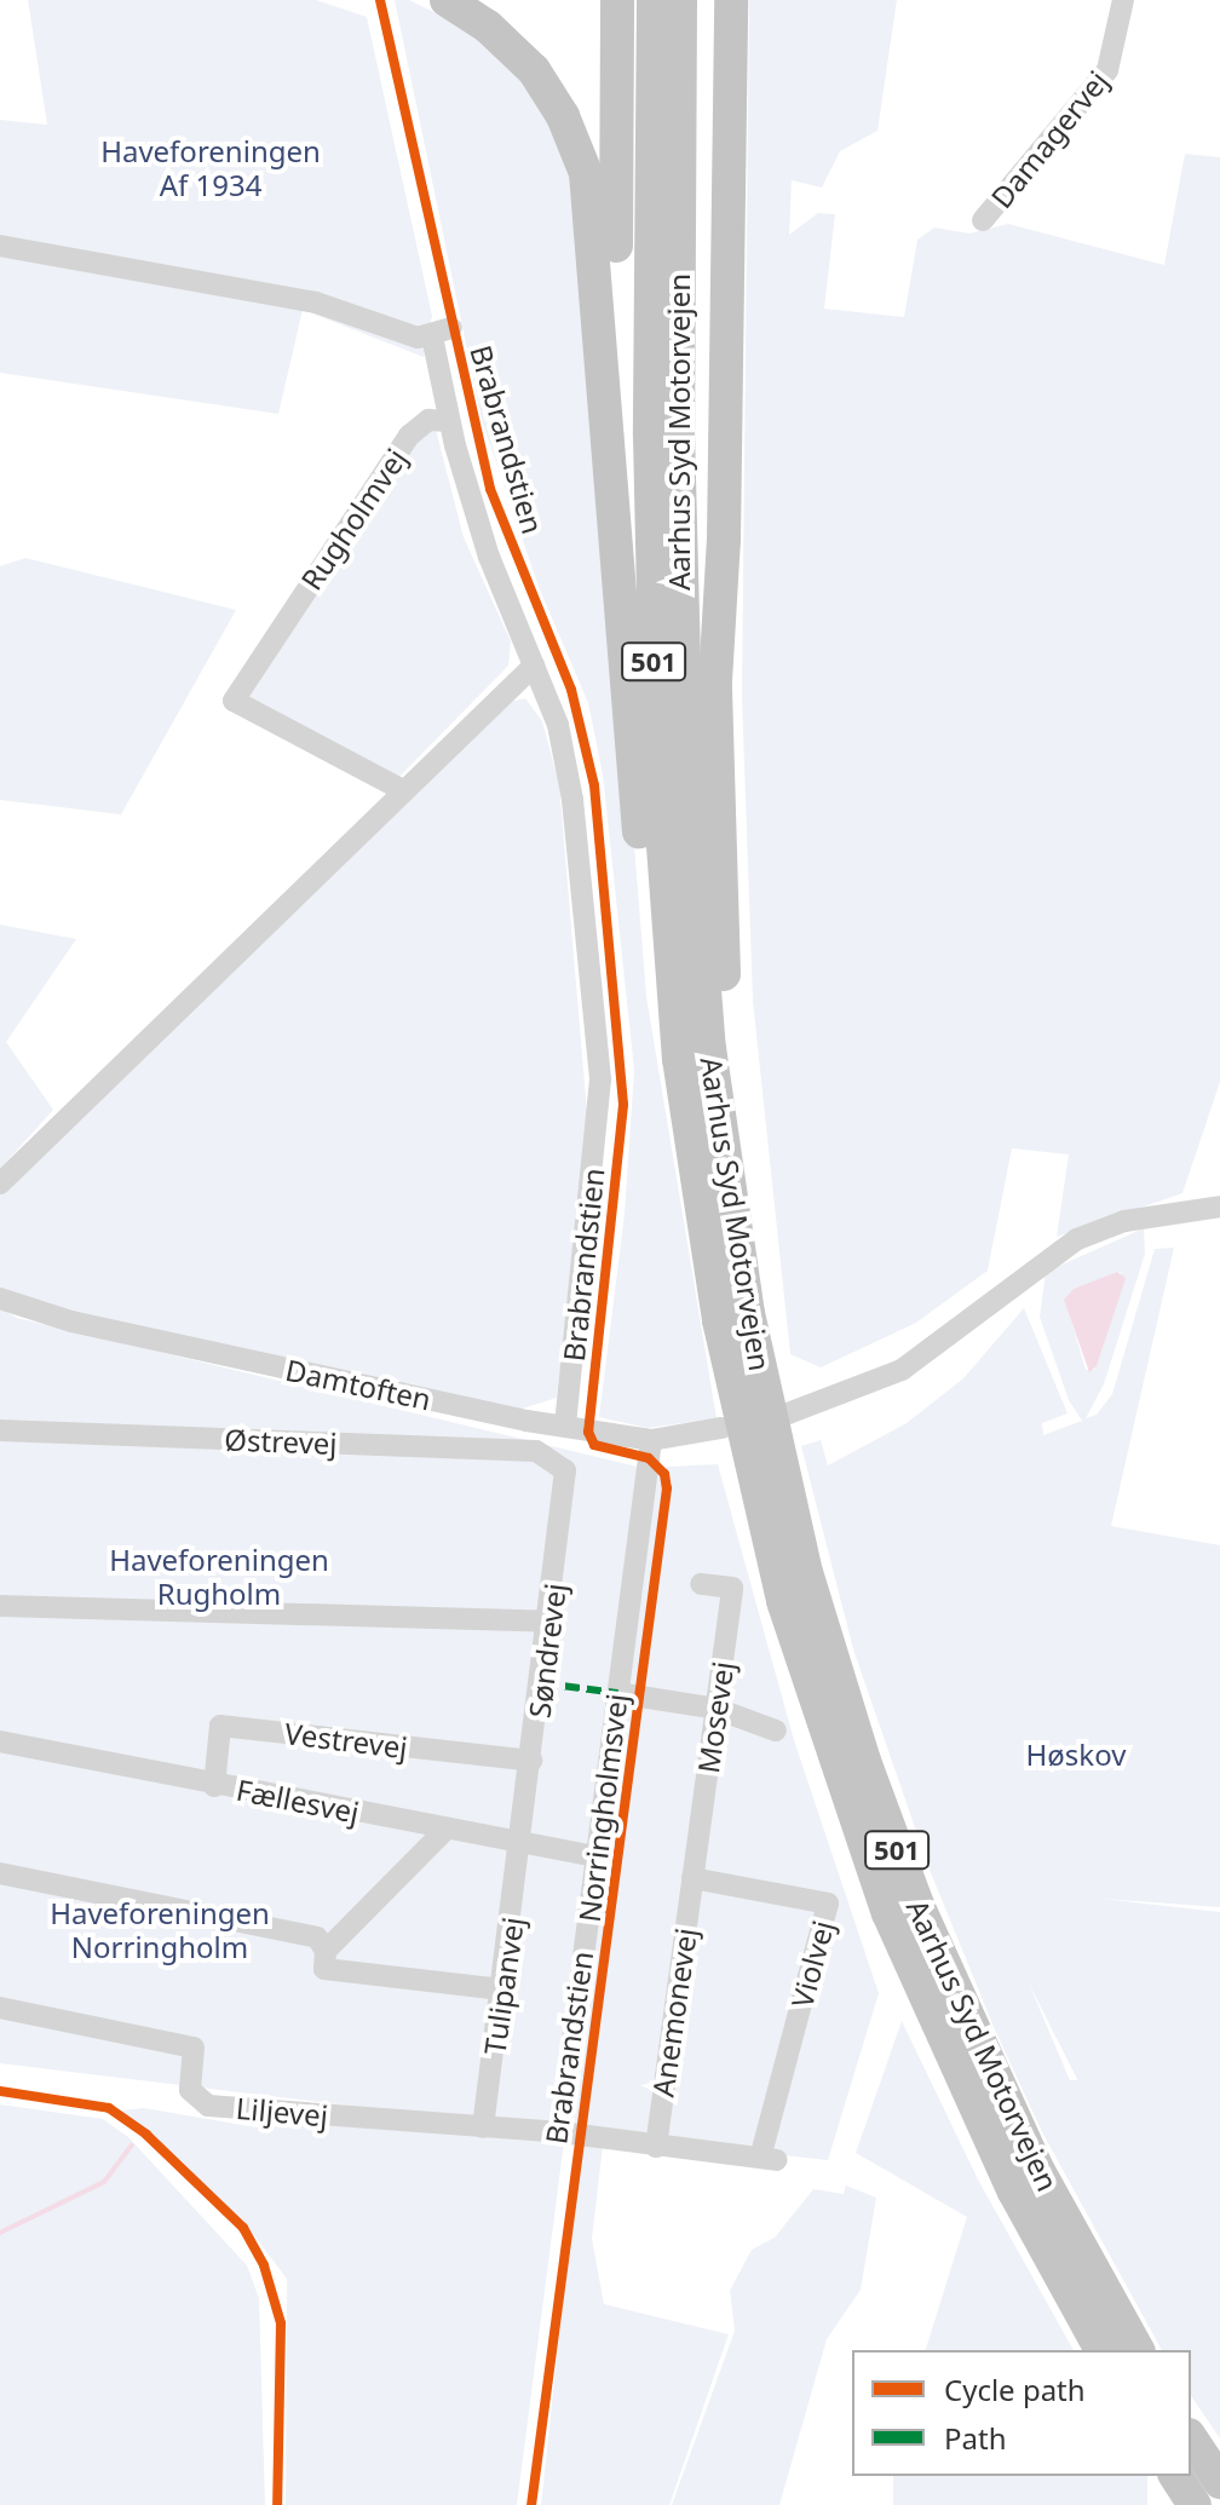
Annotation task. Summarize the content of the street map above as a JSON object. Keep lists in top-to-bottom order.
{
  "streets": {
    "highway": ["Aarhus Syd Motorvejen", "501"],
    "street": [
      "Damagervej",
      "Rugholmvej",
      "Damtoften",
      "Østrevej",
      "Søndrevej",
      "Mosevej",
      "Vestrevej",
      "Fællesvej",
      "Norringholmsvej",
      "Violvej",
      "Tulipanvej",
      "Anemonevej",
      "Liljevej"
    ],
    "cycle path": ["Brabrandstien"]
  },
  "crossings": [
    ["Damtoften", "Norringholmsvej"],
    ["Østrevej", "Søndrevej"],
    ["Søndrevej", "Vestrevej"],
    ["Søndrevej", "Fællesvej"],
    ["Søndrevej", "Tulipanvej"],
    ["Mosevej", "Violvej"],
    ["Mosevej", "Anemonevej"],
    ["Vestrevej", "Fællesvej"],
    ["Fællesvej", "Norringholmsvej"],
    ["Fællesvej", "Tulipanvej"],
    ["Norringholmsvej", "Liljevej"],
    ["Violvej", "Anemonevej"],
    ["Tulipanvej", "Liljevej"]
  ],
  "parks": [
    "Haveforeningen Af 1934",
    "Haveforeningen Rugholm",
    "Høskov",
    "Haveforeningen Norringholm"
  ],
  "legend": ["Cycle path", "Path"]
}
